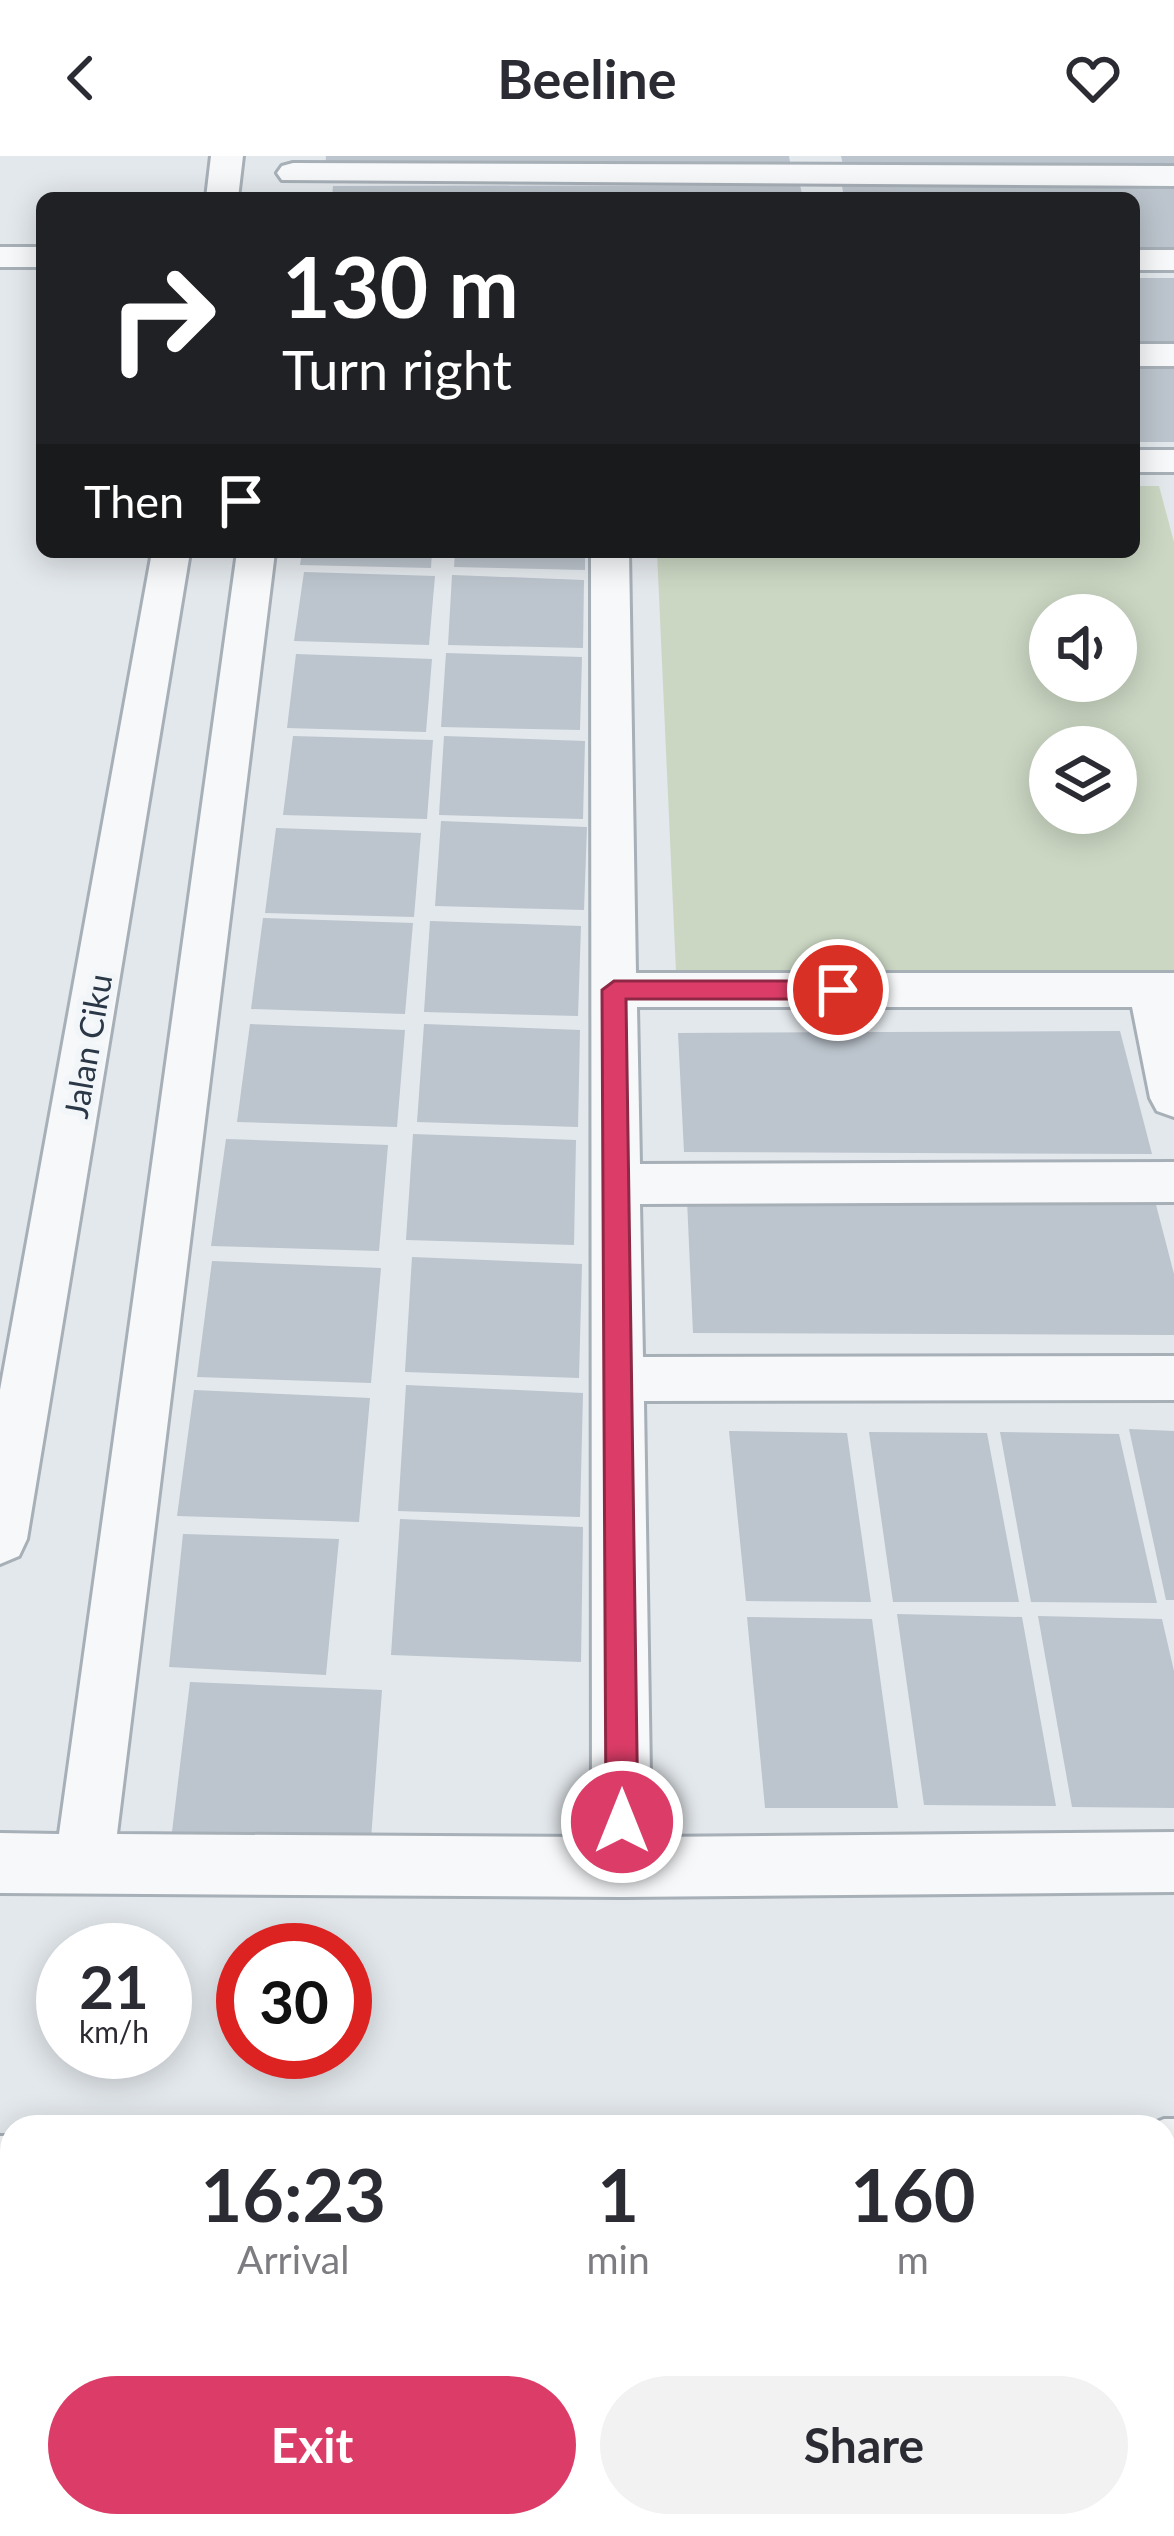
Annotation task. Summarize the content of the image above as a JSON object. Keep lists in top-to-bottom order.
{
  "streets": {
    "street": ["Jalan Ciku"]
  },
  "page": {
    "header": "Beeline",
    "turn": ["130 m", "Turn right"],
    "then": "Then",
    "speed": "21 km/h",
    "limit": "30",
    "eta": [
      "16:23",
      "Arrival",
      "1",
      "min",
      "160",
      "m"
    ],
    "buttons": ["Exit", "Share"]
  }
}
